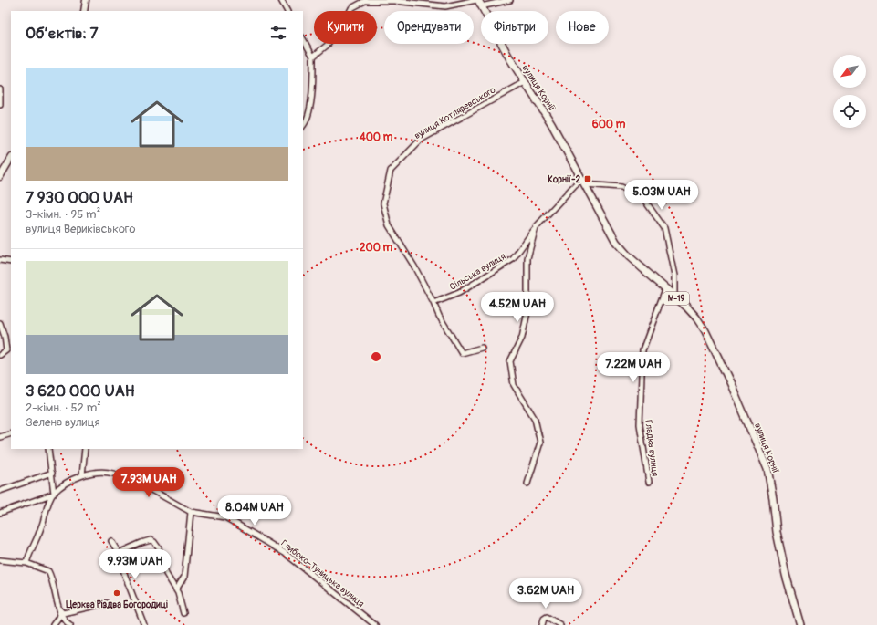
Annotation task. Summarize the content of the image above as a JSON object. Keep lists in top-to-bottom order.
{
  "streets": {
    "highway": ["вулиця Корнії", "М-19"],
    "street": [
      "вулиця Котляревського",
      "Сільська вулиця",
      "Гладка вулиця",
      "Глибоко-Туницька вулиця"
    ]
  },
  "crossings": [
    ["вулиця Корнії", "вулиця Котляревського"],
    ["вулиця Корнії", "Сільська вулиця"],
    ["вулиця Корнії", "Гладка вулиця"],
    ["вулиця Котляревського", "Сільська вулиця"]
  ],
  "places": {
    "transit": ["Корнії-2"],
    "other": ["Церква Різдва Богородиці"]
  },
  "north": "bottom left",
  "page": {
    "chip": [
      "Купити",
      "Орендувати",
      "Фільтри",
      "Нове"
    ],
    "heading": "Об’єктів: 7",
    "list": [
      {
        "name": "7 930 000 UAH",
        "note": "3-кімн. · 95 m² · вулиця Вериківського"
      },
      {
        "name": "3 620 000 UAH",
        "note": "2-кімн. · 52 m² · Зелена вулиця"
      }
    ],
    "price": [
      "5.03M UAH",
      "4.52M UAH",
      "7.22M UAH",
      "7.93M UAH",
      "8.04M UAH",
      "9.93M UAH",
      "3.62M UAH"
    ]
  },
  "rings": ["600 m", "400 m", "200 m"]
}
